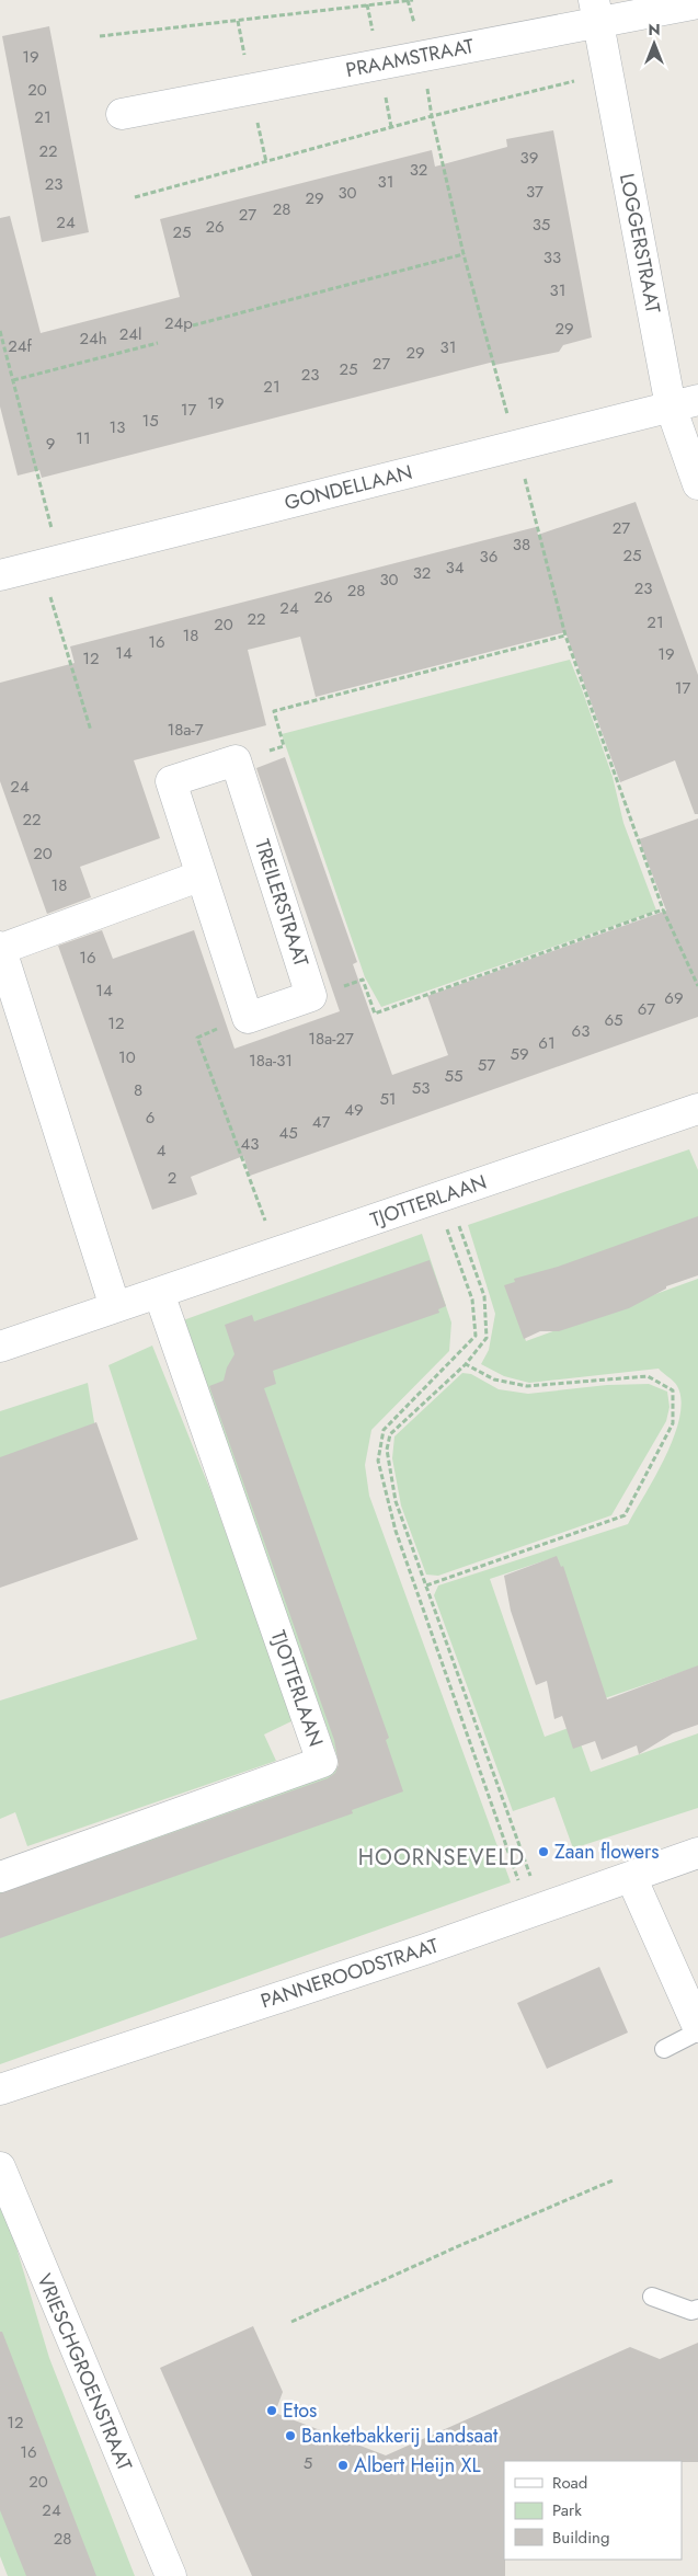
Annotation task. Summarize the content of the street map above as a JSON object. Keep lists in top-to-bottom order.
{
  "streets": {
    "street": [
      "PRAAMSTRAAT",
      "LOGGERSTRAAT",
      "GONDELLAAN",
      "TREILERSTRAAT",
      "TJOTTERLAAN",
      "PANNEROODSTRAAT",
      "VRIESCHGROENSTRAAT"
    ]
  },
  "crossings": [
    ["PRAAMSTRAAT", "LOGGERSTRAAT"],
    ["LOGGERSTRAAT", "GONDELLAAN"]
  ],
  "districts": ["HOORNSEVELD"],
  "places": [
    "Zaan flowers",
    "Etos",
    "Banketbakkerij Landsaat",
    "Albert Heijn XL"
  ],
  "house_numbers": [
    "19",
    "20",
    "21",
    "22",
    "39",
    "32",
    "31",
    "23",
    "37",
    "30",
    "29",
    "28",
    "27",
    "24",
    "35",
    "26",
    "25",
    "33",
    "31",
    "24p",
    "29",
    "24l",
    "24h",
    "24f",
    "31",
    "29",
    "27",
    "25",
    "23",
    "21",
    "19",
    "17",
    "15",
    "13",
    "11",
    "9",
    "27",
    "38",
    "25",
    "36",
    "34",
    "32",
    "30",
    "23",
    "28",
    "26",
    "24",
    "22",
    "21",
    "20",
    "18",
    "16",
    "14",
    "19",
    "12",
    "17",
    "18a-7",
    "24",
    "22",
    "20",
    "18",
    "16",
    "14",
    "69",
    "67",
    "65",
    "12",
    "63",
    "18a-27",
    "61",
    "59",
    "10",
    "18a-31",
    "57",
    "55",
    "53",
    "8",
    "51",
    "49",
    "6",
    "47",
    "45",
    "43",
    "4",
    "2",
    "12",
    "16",
    "5",
    "20",
    "24",
    "28"
  ],
  "legend": ["Road", "Park", "Building"],
  "north": "top"
}
